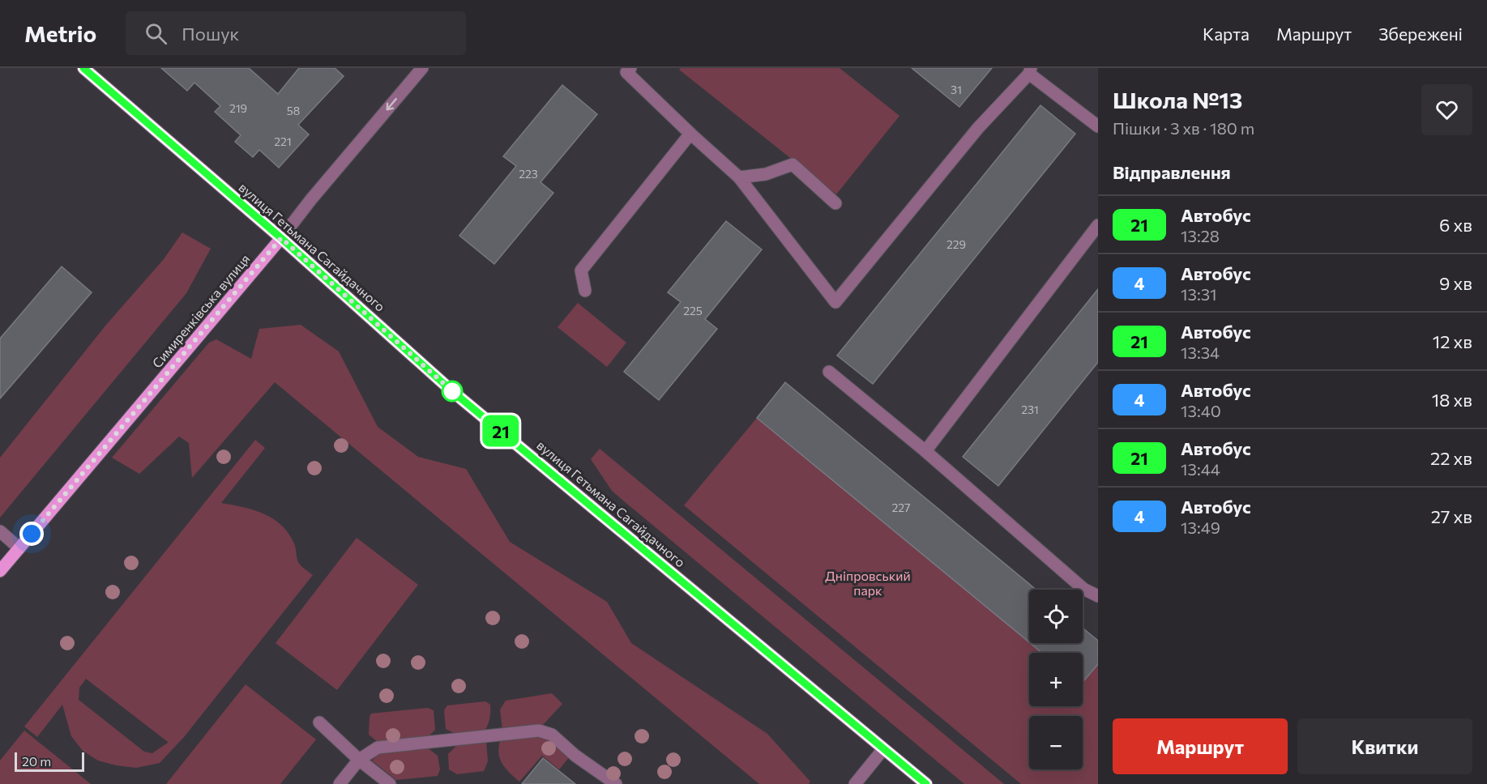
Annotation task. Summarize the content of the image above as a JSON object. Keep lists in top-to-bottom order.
{
  "streets": {
    "main road": ["вулиця Гетьмана Сагайдачного", "Симиренківська вулиця"]
  },
  "crossings": [
    ["вулиця Гетьмана Сагайдачного", "Симиренківська вулиця"]
  ],
  "parks": ["Дніпровський парк"],
  "lines": ["bus line 21"],
  "house_numbers": [
    "31",
    "219",
    "58",
    "221",
    "223",
    "229",
    "225",
    "231",
    "227"
  ],
  "scale_bar": "20 m",
  "page": {
    "header": "Metrio",
    "search": "Пошук",
    "nav": ["Карта", "Маршрут", "Збережені"],
    "on_map": "21",
    "heading": [
      ["Школа №13", "Пішки · 3 хв · 180 m"],
      "Відправлення"
    ],
    "list": [
      {
        "mark": "21",
        "name": "Автобус",
        "note": "13:28",
        "value": "6 хв"
      },
      {
        "mark": "4",
        "name": "Автобус",
        "note": "13:31",
        "value": "9 хв"
      },
      {
        "mark": "21",
        "name": "Автобус",
        "note": "13:34",
        "value": "12 хв"
      },
      {
        "mark": "4",
        "name": "Автобус",
        "note": "13:40",
        "value": "18 хв"
      },
      {
        "mark": "21",
        "name": "Автобус",
        "note": "13:44",
        "value": "22 хв"
      },
      {
        "mark": "4",
        "name": "Автобус",
        "note": "13:49",
        "value": "27 хв"
      }
    ],
    "map_buttons": ["+", "−"],
    "buttons": ["Маршрут", "Квитки"],
    "scale": "20 m"
  }
}
